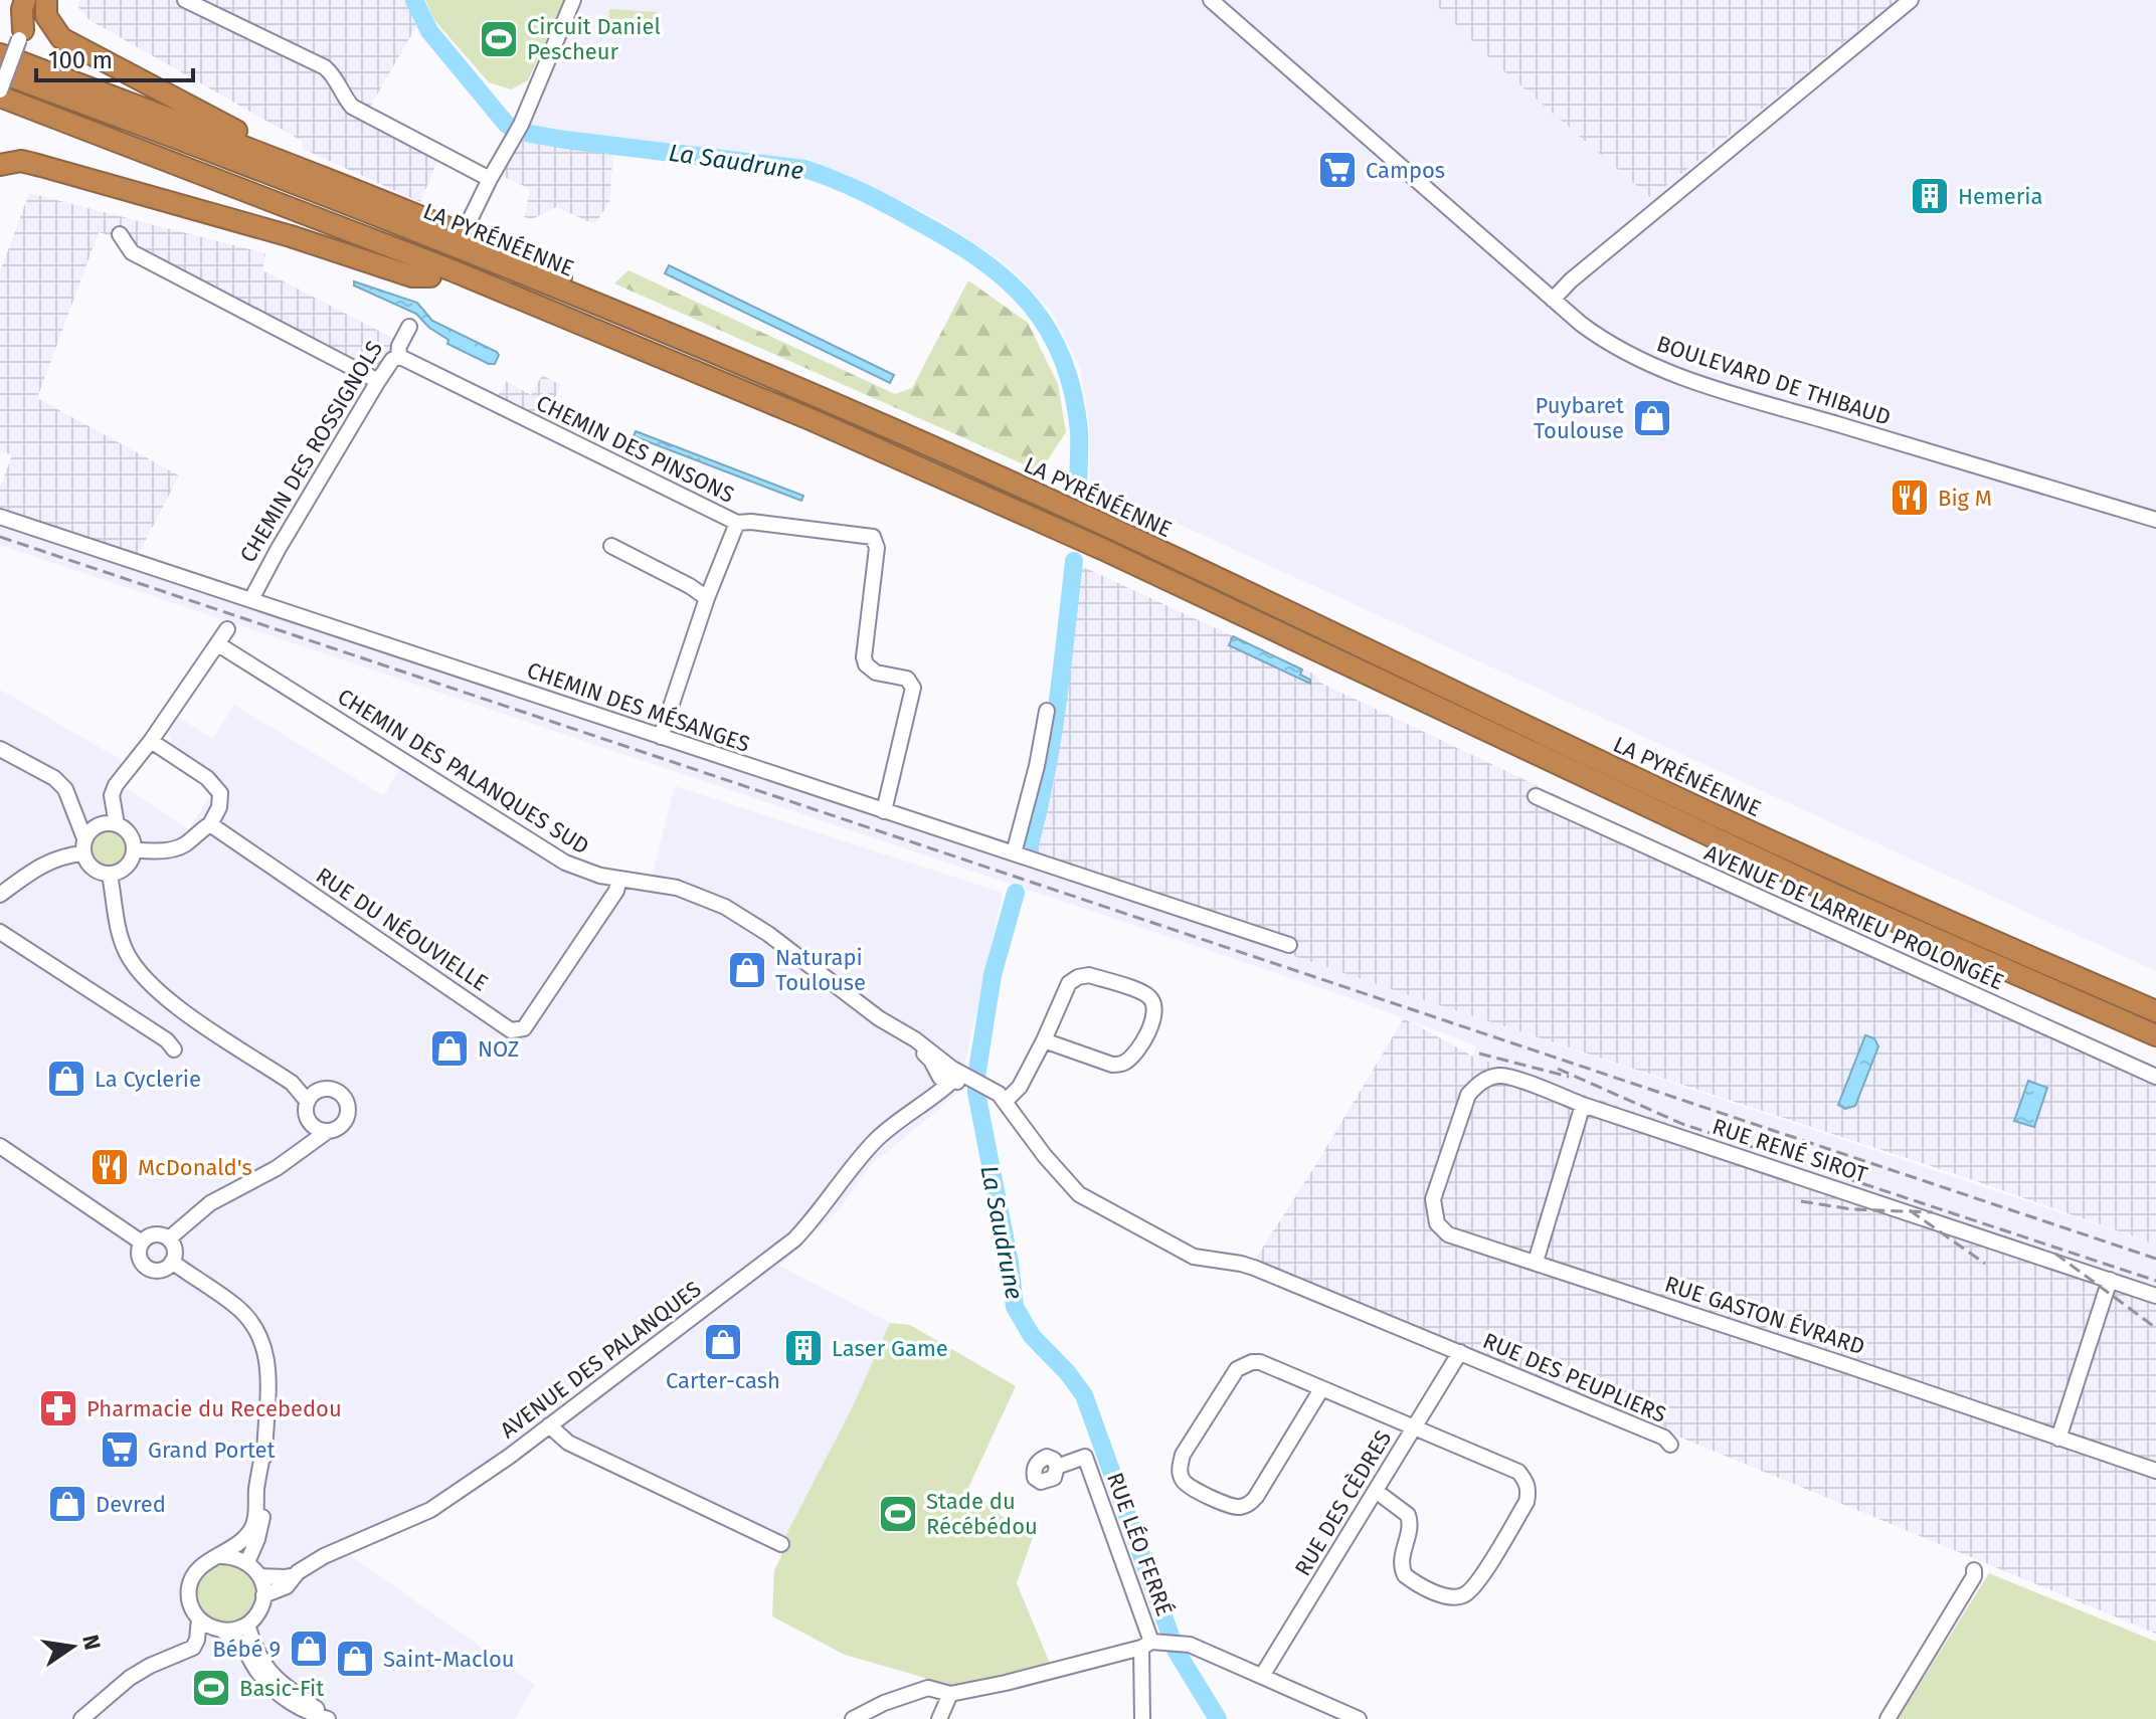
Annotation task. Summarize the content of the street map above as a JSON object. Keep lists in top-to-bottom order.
{
  "streets": {
    "highway": ["LA PYRÉNÉENNE"],
    "street": [
      "BOULEVARD DE THIBAUD",
      "CHEMIN DES PINSONS",
      "CHEMIN DES ROSSIGNOLS",
      "CHEMIN DES MÉSANGES",
      "CHEMIN DES PALANQUES SUD",
      "AVENUE DE LARRIEU PROLONGÉE",
      "RUE DU NÉOUVIELLE",
      "RUE RENÉ SIROT",
      "RUE GASTON ÉVRARD",
      "AVENUE DES PALANQUES",
      "RUE DES PEUPLIERS",
      "RUE DES CÈDRES",
      "RUE LÉO FERRÉ"
    ]
  },
  "crossings": [
    ["CHEMIN DES PINSONS", "CHEMIN DES ROSSIGNOLS"],
    ["CHEMIN DES PINSONS", "CHEMIN DES MÉSANGES"],
    ["CHEMIN DES ROSSIGNOLS", "CHEMIN DES MÉSANGES"],
    ["CHEMIN DES PALANQUES SUD", "RUE DU NÉOUVIELLE"],
    ["CHEMIN DES PALANQUES SUD", "AVENUE DES PALANQUES"],
    ["CHEMIN DES PALANQUES SUD", "RUE DES PEUPLIERS"],
    ["RUE RENÉ SIROT", "RUE GASTON ÉVRARD"],
    ["AVENUE DES PALANQUES", "RUE DES PEUPLIERS"],
    ["RUE DES PEUPLIERS", "RUE DES CÈDRES"]
  ],
  "water": ["La Saudrune"],
  "places": {
    "sports": ["Circuit Daniel Pescheur", "Stade du Récébédou", "Basic-Fit"],
    "supermarket": ["Campos", "Grand Portet"],
    "building": ["Hemeria", "Laser Game"],
    "shop": [
      "Puybaret Toulouse",
      "Naturapi Toulouse",
      "NOZ",
      "La Cyclerie",
      "Carter-cash",
      "Devred",
      "Bébé 9",
      "Saint-Maclou"
    ],
    "restaurant": ["Big M", "McDonald's"],
    "pharmacy": ["Pharmacie du Recebedou"]
  },
  "scale_bar": "100 m",
  "north": "right"
}
